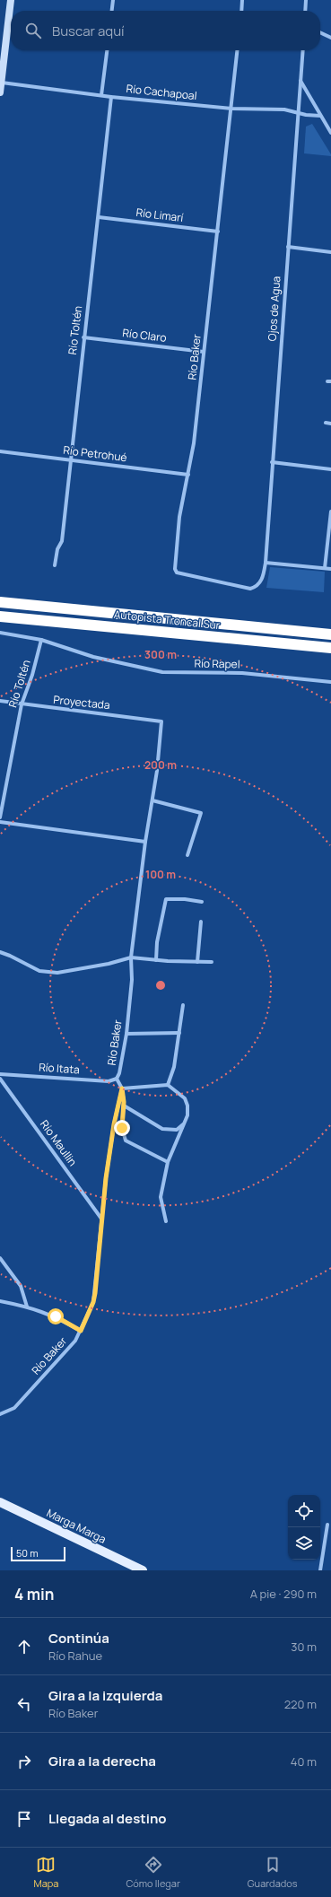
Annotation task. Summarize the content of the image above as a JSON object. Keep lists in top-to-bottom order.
{
  "streets": {
    "highway": ["Autopista Troncal Sur"],
    "main road": ["Marga Marga"],
    "street": [
      "Río Cachapoal",
      "Río Limarí",
      "Ojos de Agua",
      "Río Toltén",
      "Río Claro",
      "Río Baker",
      "Río Petrohué",
      "Río Rapel",
      "Proyectada",
      "Río Itata",
      "Río Maullin"
    ]
  },
  "crossings": [
    ["Río Cachapoal", "Ojos de Agua"],
    ["Río Cachapoal", "Río Toltén"],
    ["Río Cachapoal", "Río Baker"],
    ["Río Limarí", "Río Toltén"],
    ["Río Limarí", "Río Baker"],
    ["Ojos de Agua", "Río Baker"],
    ["Río Toltén", "Río Claro"],
    ["Río Toltén", "Río Petrohué"],
    ["Río Toltén", "Río Rapel"],
    ["Río Toltén", "Proyectada"],
    ["Río Claro", "Río Baker"],
    ["Río Baker", "Río Petrohué"],
    ["Río Baker", "Proyectada"],
    ["Río Baker", "Río Itata"],
    ["Río Baker", "Río Maullin"]
  ],
  "scale_bar": "50 m",
  "page": {
    "search": "Buscar aquí",
    "scale": "50 m",
    "heading": ["4 min", "A pie · 290 m"],
    "list": [
      ["Continúa", "Río Rahue", "30 m"],
      ["Gira a la izquierda", "Río Baker", "220 m"],
      ["Gira a la derecha", "40 m"],
      "Llegada al destino"
    ],
    "nav": ["Mapa", "Cómo llegar", "Guardados"]
  },
  "rings": ["300 m", "200 m", "100 m"]
}
